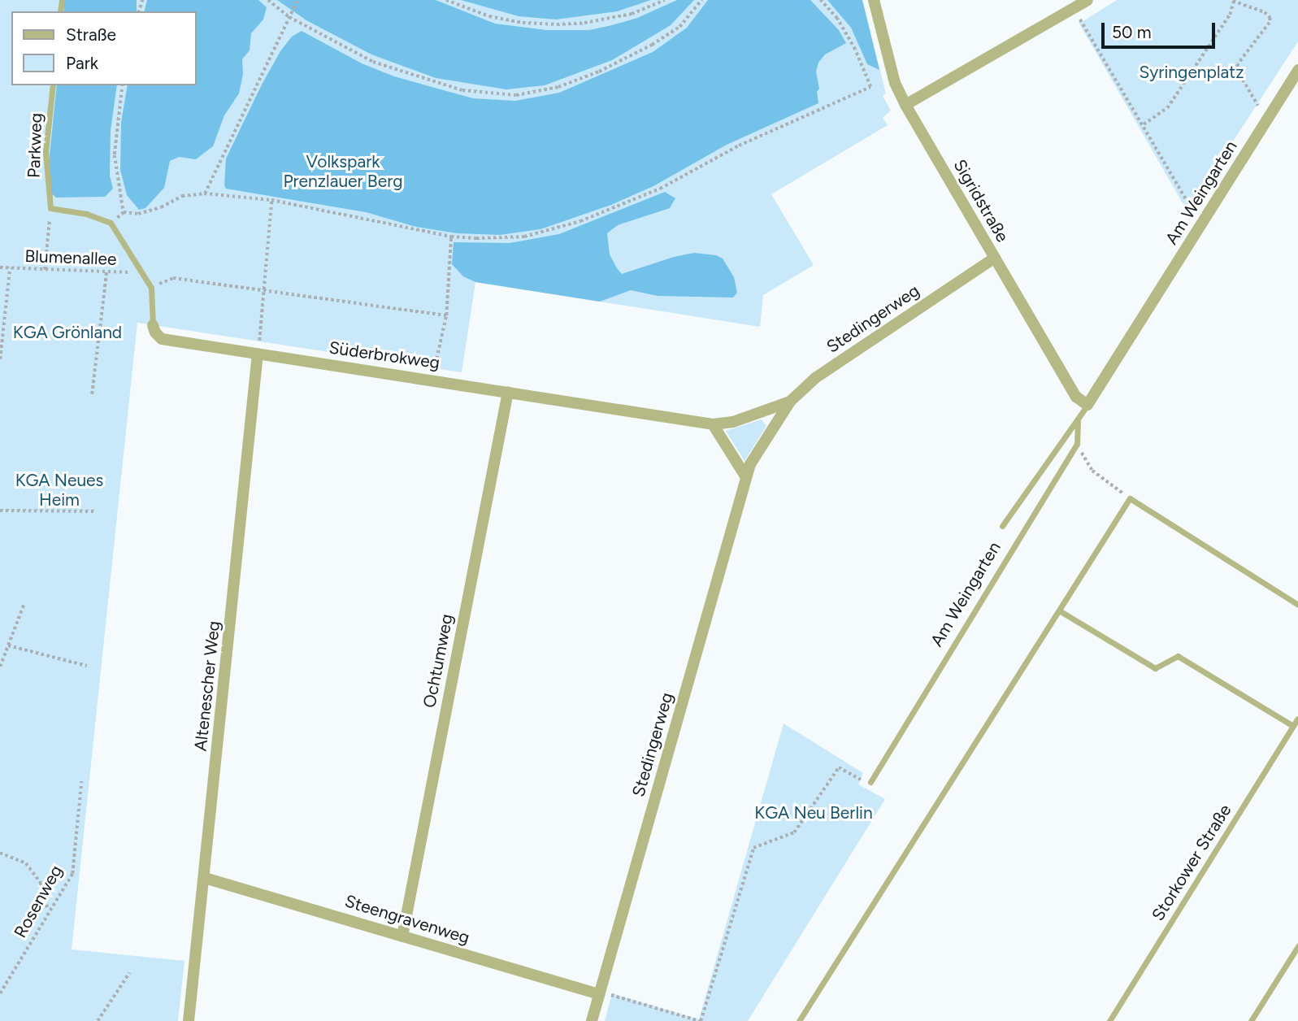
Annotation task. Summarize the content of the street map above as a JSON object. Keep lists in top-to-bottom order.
{
  "streets": {
    "street": [
      "Am Weingarten",
      "Sigridstraße",
      "Stedingerweg",
      "Süderbrokweg",
      "Ochtumweg",
      "Altenescher Weg",
      "Steengravenweg"
    ],
    "lane": ["Parkweg", "Storkower Straße"],
    "path": ["Blumenallee", "Rosenweg"]
  },
  "crossings": [
    ["Am Weingarten", "Sigridstraße"],
    ["Sigridstraße", "Stedingerweg"],
    ["Stedingerweg", "Süderbrokweg"],
    ["Stedingerweg", "Steengravenweg"],
    ["Süderbrokweg", "Ochtumweg"],
    ["Süderbrokweg", "Altenescher Weg"],
    ["Ochtumweg", "Steengravenweg"],
    ["Altenescher Weg", "Steengravenweg"]
  ],
  "parks": [
    "Syringenplatz",
    "Volkspark Prenzlauer Berg",
    "KGA Grönland",
    "KGA Neues Heim",
    "KGA Neu Berlin"
  ],
  "legend": ["Straße", "Park"],
  "scale_bar": "50 m"
}
